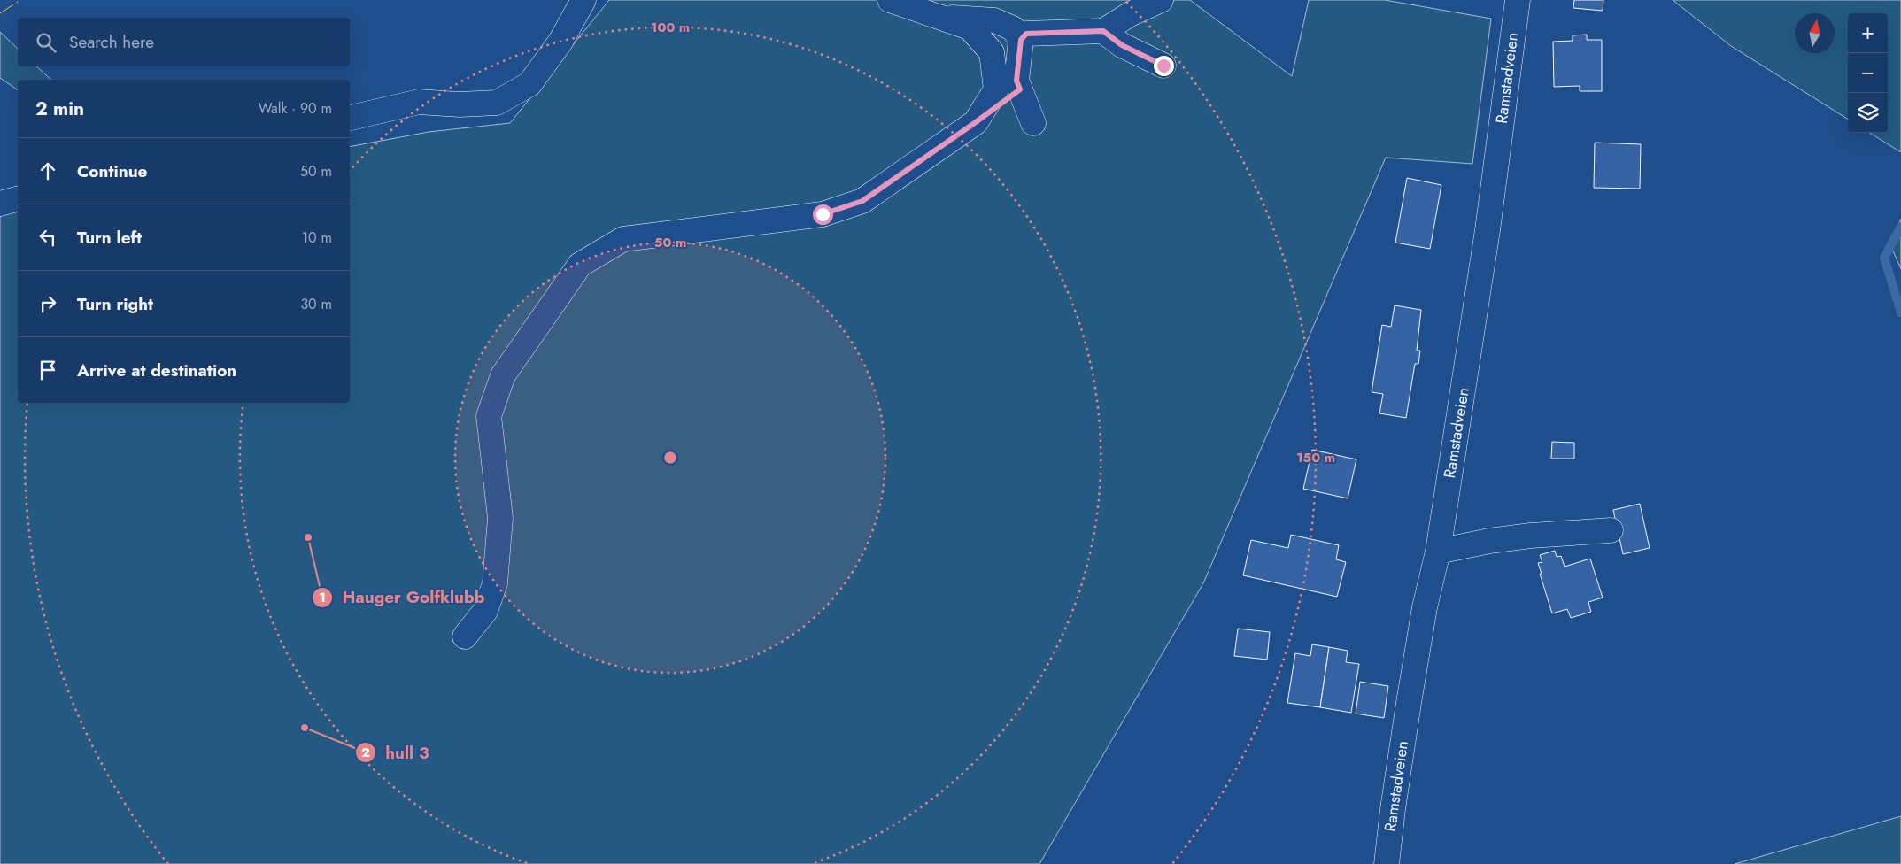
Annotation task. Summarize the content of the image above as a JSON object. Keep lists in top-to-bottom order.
{
  "streets": {
    "street": ["Ramstadveien"]
  },
  "places": ["Hauger Golfklubb", "hull 3"],
  "north": "top",
  "page": {
    "map_buttons": ["+", "−"],
    "search": "Search here",
    "heading": ["2 min", "Walk · 90 m"],
    "list": [
      ["Continue", "50 m"],
      ["Turn left", "10 m"],
      ["Turn right", "30 m"],
      "Arrive at destination"
    ]
  },
  "rings": ["100 m", "50 m", "150 m"]
}
